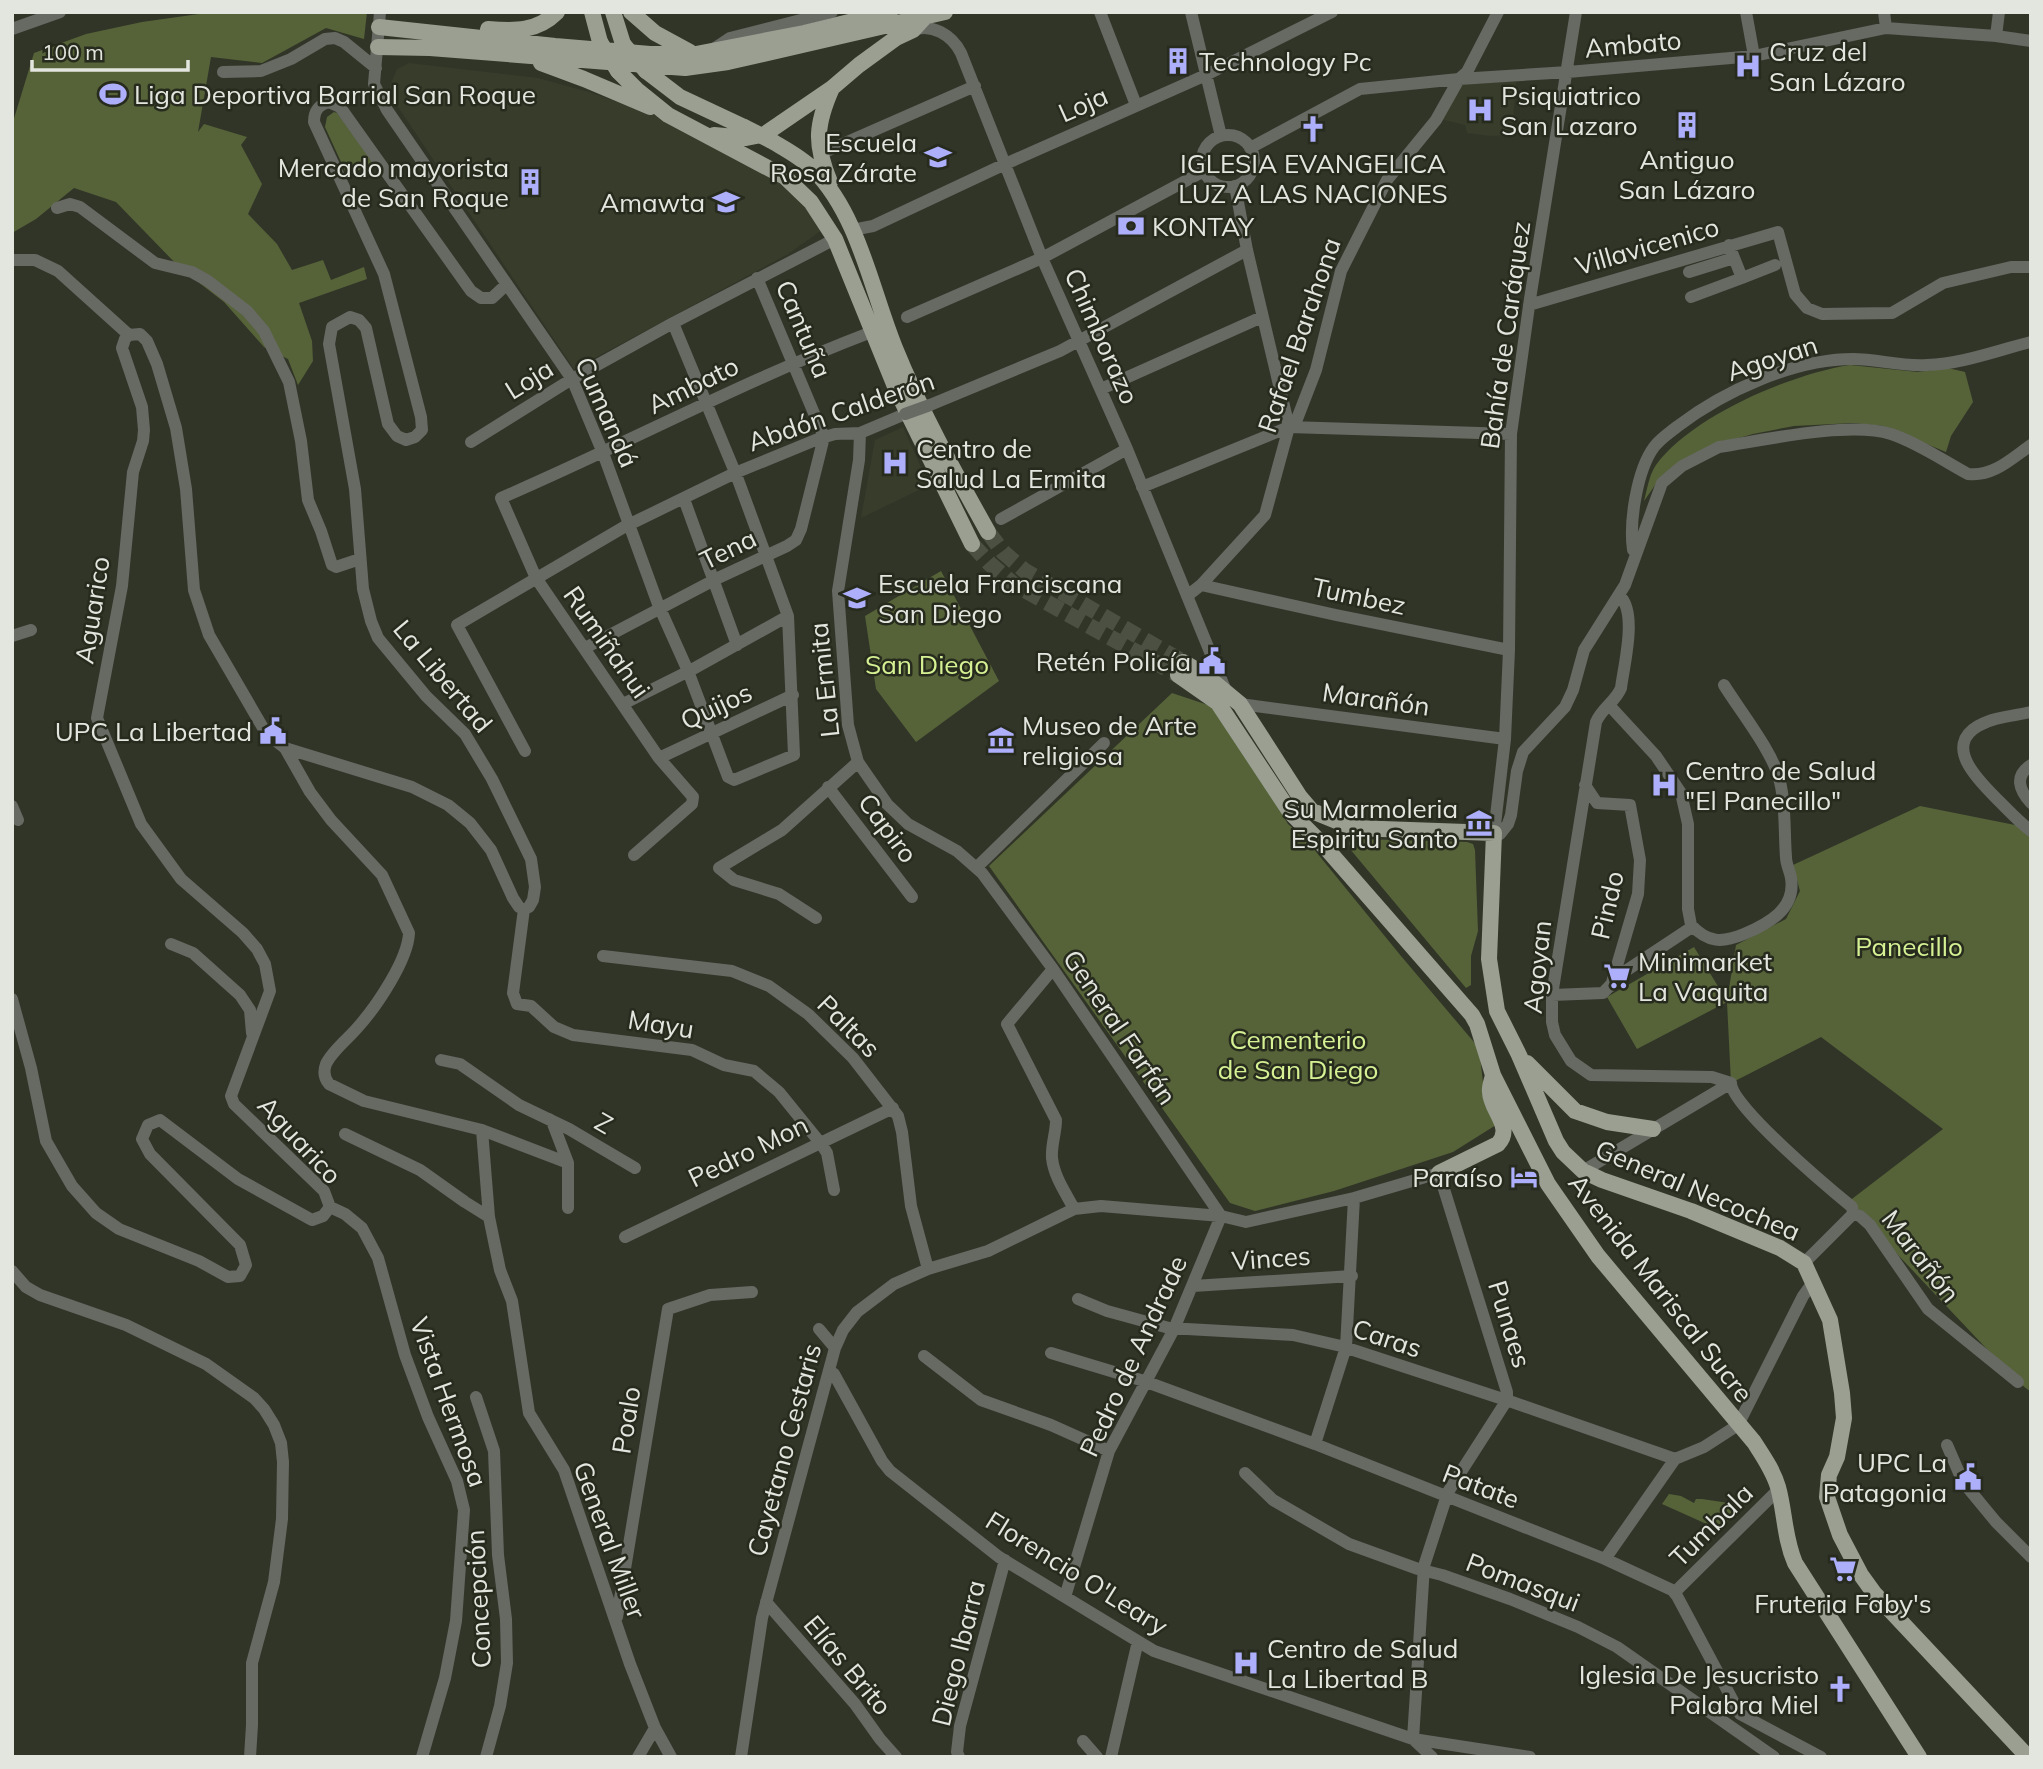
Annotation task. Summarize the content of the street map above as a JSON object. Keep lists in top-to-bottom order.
{
  "streets": {
    "main road": ["General Necochea", "Avenida Mariscal Sucre"],
    "street": [
      "Ambato",
      "Loja",
      "Villavicenico",
      "Cantuña",
      "Rafael Barahona",
      "Bahía de Caráquez",
      "Chimborazo",
      "Agoyan",
      "Abdón Calderón",
      "Cumandá",
      "Tena",
      "Tumbez",
      "Aguarico",
      "Rumiñahui",
      "La Libertad",
      "La Ermita",
      "Marañón",
      "Quijos",
      "Capiro",
      "Pindo",
      "Mayu",
      "Paltas",
      "General Farfán",
      "Z",
      "Pedro Mon",
      "Vinces",
      "Punaes",
      "Caras",
      "Pedro de Andrade",
      "Vista Hermosa",
      "Poalo",
      "Cayetano Cestaris",
      "Patate",
      "Tumbala",
      "General Miller",
      "Florencio O'Leary",
      "Pomasqui",
      "Concepción",
      "Diego Ibarra",
      "Elías Brito"
    ]
  },
  "crossings": [
    ["Ambato", "Cantuña"],
    ["Ambato", "Rafael Barahona"],
    ["Ambato", "Bahía de Caráquez"],
    ["Ambato", "Cumandá"],
    ["Ambato", "Rumiñahui"],
    ["Loja", "Cantuña"],
    ["Loja", "Chimborazo"],
    ["Loja", "Cumandá"],
    ["Villavicenico", "Bahía de Caráquez"],
    ["Cantuña", "Abdón Calderón"],
    ["Cantuña", "Tena"],
    ["Rafael Barahona", "Chimborazo"],
    ["Rafael Barahona", "Tumbez"],
    ["Bahía de Caráquez", "Tumbez"],
    ["Bahía de Caráquez", "Marañón"],
    ["Bahía de Caráquez", "General Necochea"],
    ["Chimborazo", "Abdón Calderón"],
    ["Chimborazo", "Avenida Mariscal Sucre"],
    ["Agoyan", "Pindo"],
    ["Abdón Calderón", "Cumandá"],
    ["Abdón Calderón", "Tena"],
    ["Abdón Calderón", "Rumiñahui"],
    ["Abdón Calderón", "La Ermita"],
    ["Cumandá", "Tena"],
    ["Cumandá", "La Libertad"],
    ["Cumandá", "Quijos"],
    ["Tena", "Rumiñahui"],
    ["Aguarico", "Vista Hermosa"],
    ["Rumiñahui", "Quijos"],
    ["La Libertad", "Mayu"],
    ["La Ermita", "General Farfán"],
    ["Marañón", "Avenida Mariscal Sucre"],
    ["Mayu", "Pedro Mon"],
    ["Paltas", "Pedro Mon"],
    ["Paltas", "Cayetano Cestaris"],
    ["General Farfán", "Pedro de Andrade"],
    ["General Farfán", "Cayetano Cestaris"],
    ["Vinces", "Pedro de Andrade"],
    ["Avenida Mariscal Sucre", "Tumbala"],
    ["Punaes", "Caras"],
    ["Punaes", "Cayetano Cestaris"],
    ["Punaes", "Patate"],
    ["Punaes", "Florencio O'Leary"],
    ["Punaes", "Pomasqui"],
    ["Caras", "Pedro de Andrade"],
    ["Pedro de Andrade", "Cayetano Cestaris"],
    ["Pedro de Andrade", "Patate"],
    ["Pedro de Andrade", "Florencio O'Leary"],
    ["Poalo", "General Miller"],
    ["Cayetano Cestaris", "Florencio O'Leary"],
    ["Cayetano Cestaris", "Elías Brito"],
    ["Patate", "Tumbala"],
    ["Florencio O'Leary", "Diego Ibarra"]
  ],
  "parks": ["San Diego", "Panecillo", "Cementerio de San Diego"],
  "places": {
    "building": ["Technology Pc", "Antiguo San Lázaro", "Mercado mayorista de San Roque"],
    "hospital": [
      "Cruz del San Lázaro",
      "Psiquiatrico San Lazaro",
      "Centro de Salud La Ermita",
      "Centro de Salud \"El Panecillo\"",
      "Centro de Salud La Libertad B"
    ],
    "sports": ["Liga Deportiva Barrial San Roque"],
    "church": ["IGLESIA EVANGELICA LUZ A LAS NACIONES", "Iglesia De Jesucristo Palabra Miel"],
    "school or university": ["Escuela Rosa Zárate", "Amawta", "Escuela Franciscana San Diego"],
    "bank": ["KONTAY"],
    "public building": ["Retén Policía", "UPC La Libertad", "UPC La Patagonia"],
    "museum": ["Museo de Arte religiosa", "Su Marmoleria Espiritu Santo"],
    "supermarket": ["Minimarket La Vaquita", "Fruteria Faby's"],
    "hotel": ["Paraíso"]
  },
  "scale_bar": "100 m"
}
